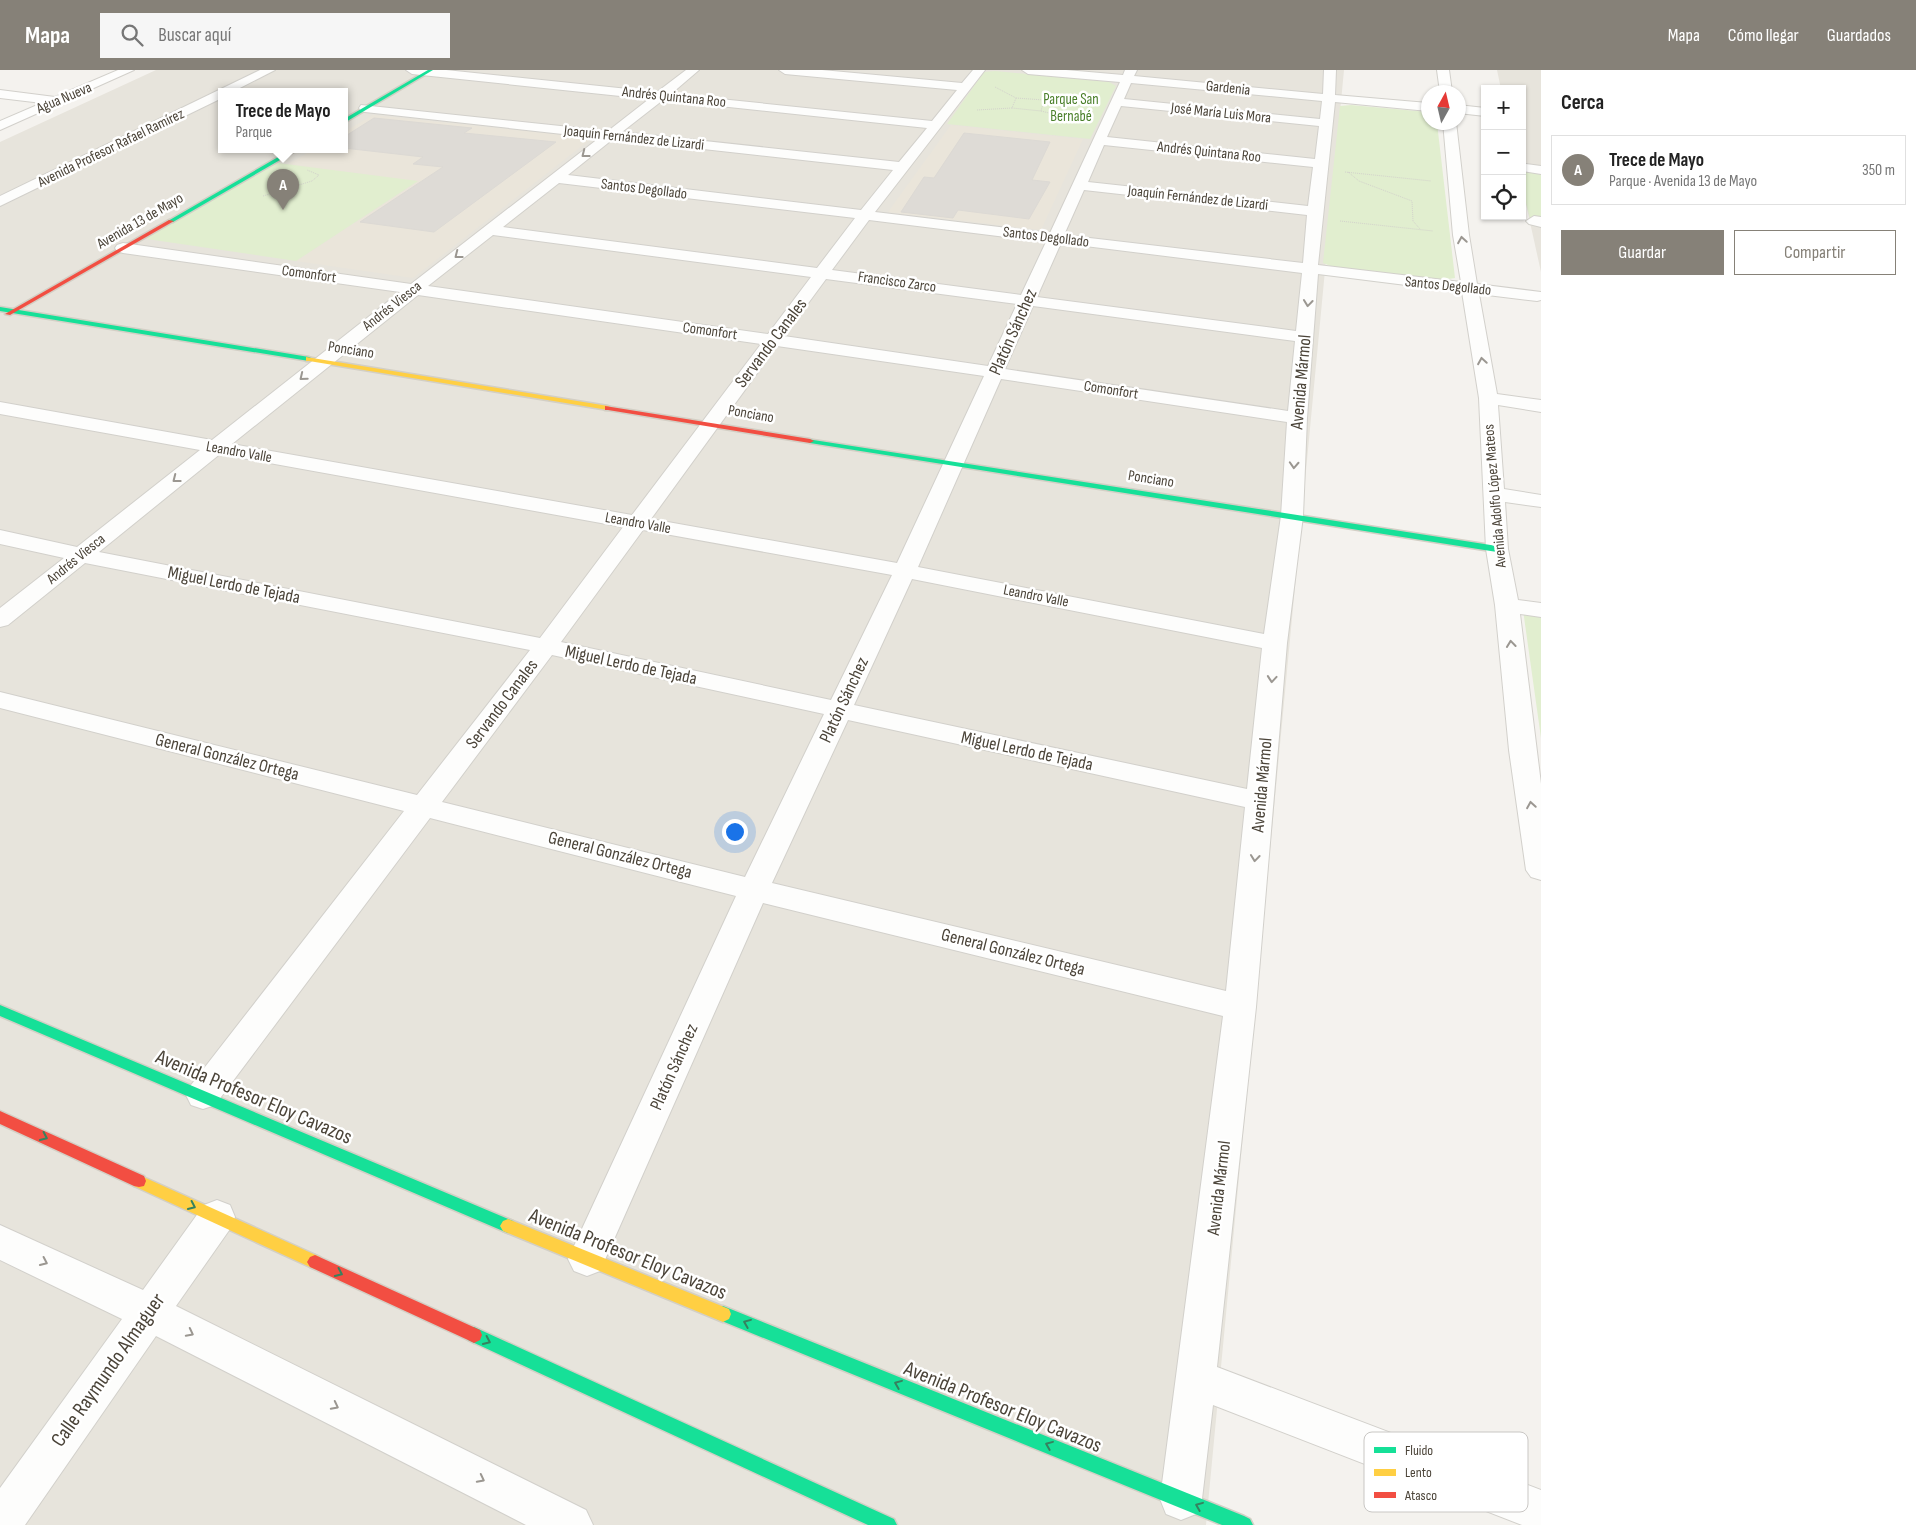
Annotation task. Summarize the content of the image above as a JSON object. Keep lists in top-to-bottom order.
{
  "streets": {
    "street": [
      "Gardenia",
      "Andrés Quintana Roo",
      "Agua Nueva",
      "José María Luis Mora",
      "Joaquín Fernández de Lizardi",
      "Avenida Profesor Rafael Ramírez",
      "Santos Degollado",
      "Avenida 13 de Mayo",
      "Comonfort",
      "Francisco Zarco",
      "Andrés Viesca",
      "Platón Sánchez",
      "Servando Canales",
      "Ponciano",
      "Avenida Mármol",
      "Leandro Valle",
      "Avenida Adolfo López Mateos",
      "Miguel Lerdo de Tejada",
      "General González Ortega",
      "Avenida Profesor Eloy Cavazos",
      "Calle Raymundo Almaguer"
    ]
  },
  "crossings": [
    ["Gardenia", "José María Luis Mora"],
    ["Gardenia", "Platón Sánchez"],
    ["Gardenia", "Avenida Mármol"],
    ["Andrés Quintana Roo", "Andrés Viesca"],
    ["Andrés Quintana Roo", "Platón Sánchez"],
    ["Andrés Quintana Roo", "Servando Canales"],
    ["Andrés Quintana Roo", "Avenida Mármol"],
    ["José María Luis Mora", "Platón Sánchez"],
    ["José María Luis Mora", "Avenida Mármol"],
    ["Joaquín Fernández de Lizardi", "Andrés Viesca"],
    ["Joaquín Fernández de Lizardi", "Platón Sánchez"],
    ["Joaquín Fernández de Lizardi", "Servando Canales"],
    ["Joaquín Fernández de Lizardi", "Avenida Mármol"],
    ["Santos Degollado", "Andrés Viesca"],
    ["Santos Degollado", "Platón Sánchez"],
    ["Santos Degollado", "Servando Canales"],
    ["Santos Degollado", "Avenida Mármol"],
    ["Santos Degollado", "Avenida Adolfo López Mateos"],
    ["Avenida 13 de Mayo", "Comonfort"],
    ["Avenida 13 de Mayo", "Ponciano"],
    ["Comonfort", "Andrés Viesca"],
    ["Comonfort", "Platón Sánchez"],
    ["Comonfort", "Servando Canales"],
    ["Comonfort", "Avenida Mármol"],
    ["Francisco Zarco", "Andrés Viesca"],
    ["Francisco Zarco", "Platón Sánchez"],
    ["Francisco Zarco", "Servando Canales"],
    ["Francisco Zarco", "Avenida Mármol"],
    ["Andrés Viesca", "Ponciano"],
    ["Andrés Viesca", "Leandro Valle"],
    ["Andrés Viesca", "Miguel Lerdo de Tejada"],
    ["Platón Sánchez", "Ponciano"],
    ["Platón Sánchez", "Leandro Valle"],
    ["Platón Sánchez", "Miguel Lerdo de Tejada"],
    ["Platón Sánchez", "General González Ortega"],
    ["Platón Sánchez", "Avenida Profesor Eloy Cavazos"],
    ["Servando Canales", "Ponciano"],
    ["Servando Canales", "Leandro Valle"],
    ["Servando Canales", "Miguel Lerdo de Tejada"],
    ["Servando Canales", "General González Ortega"],
    ["Servando Canales", "Avenida Profesor Eloy Cavazos"],
    ["Ponciano", "Avenida Mármol"],
    ["Ponciano", "Avenida Adolfo López Mateos"],
    ["Avenida Mármol", "Leandro Valle"],
    ["Avenida Mármol", "Miguel Lerdo de Tejada"],
    ["Avenida Mármol", "General González Ortega"],
    ["Avenida Mármol", "Avenida Profesor Eloy Cavazos"]
  ],
  "one_way": [
    "Andrés Viesca",
    "Avenida Mármol",
    "Avenida Adolfo López Mateos",
    "Avenida Profesor Eloy Cavazos"
  ],
  "parks": ["Parque San Bernabé"],
  "legend": ["Fluido", "Lento", "Atasco"],
  "north": "top",
  "page": {
    "header": "Mapa",
    "search": "Buscar aquí",
    "nav": ["Mapa", "Cómo llegar", "Guardados"],
    "heading": "Cerca",
    "map_buttons": ["+", "−"],
    "popup": ["Trece de Mayo", "Parque"],
    "list": [
      {
        "mark": "A",
        "name": "Trece de Mayo",
        "note": "Parque · Avenida 13 de Mayo",
        "value": "350 m"
      }
    ],
    "pins": "A",
    "buttons": ["Guardar", "Compartir"]
  }
}
